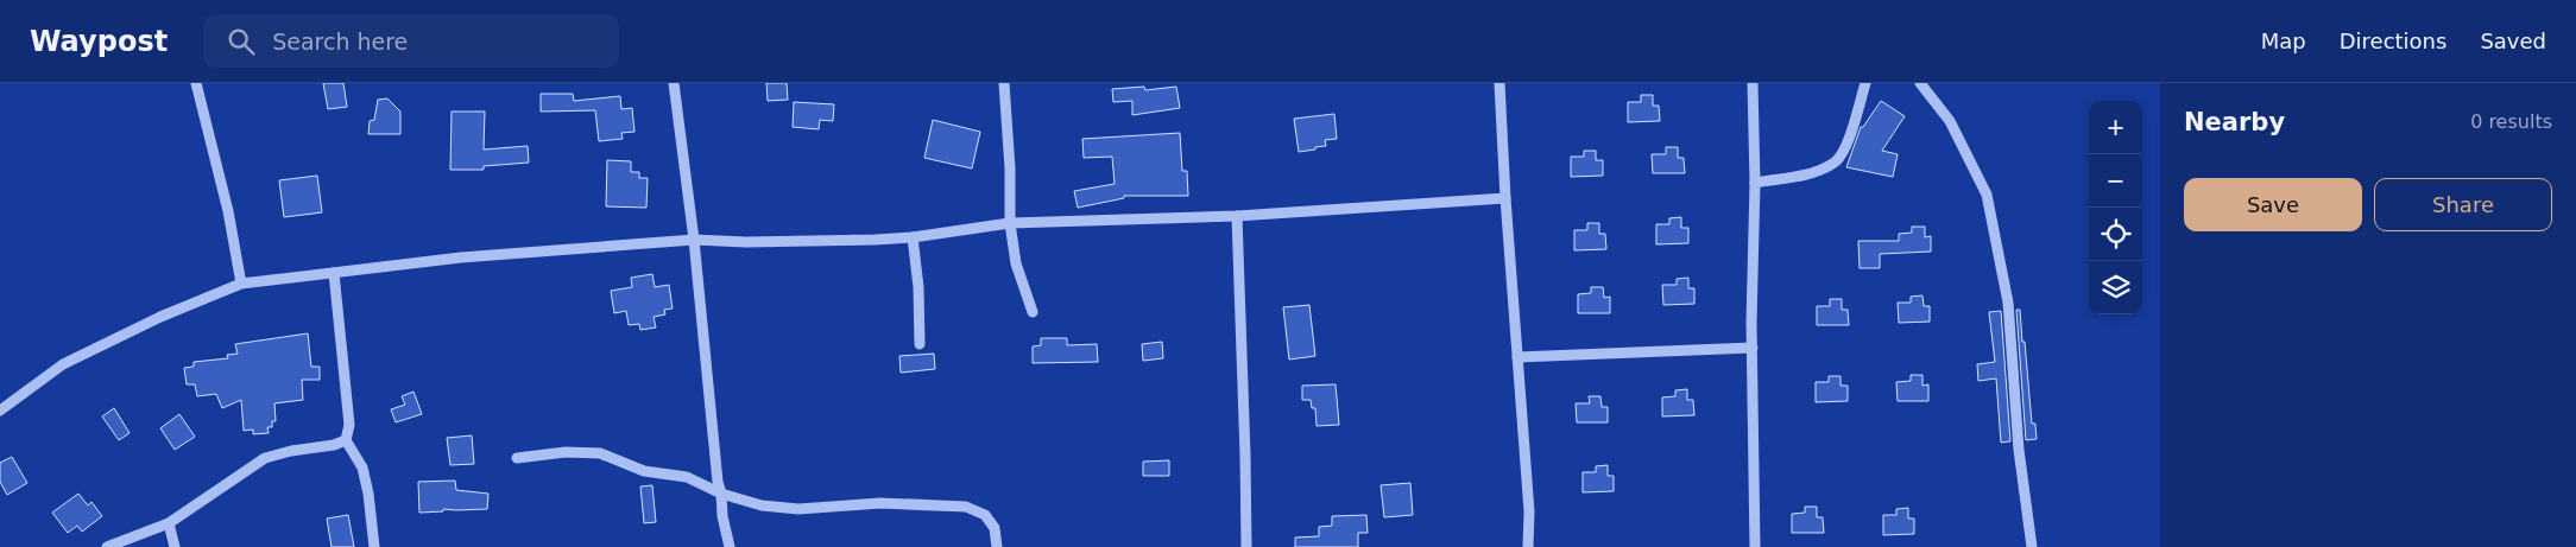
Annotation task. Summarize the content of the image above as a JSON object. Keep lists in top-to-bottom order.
{
  "page": {
    "header": "Waypost",
    "search": "Search here",
    "nav": ["Map", "Directions", "Saved"],
    "heading": ["Nearby", "0 results"],
    "map_buttons": ["+", "−"],
    "buttons": ["Save", "Share"]
  }
}
